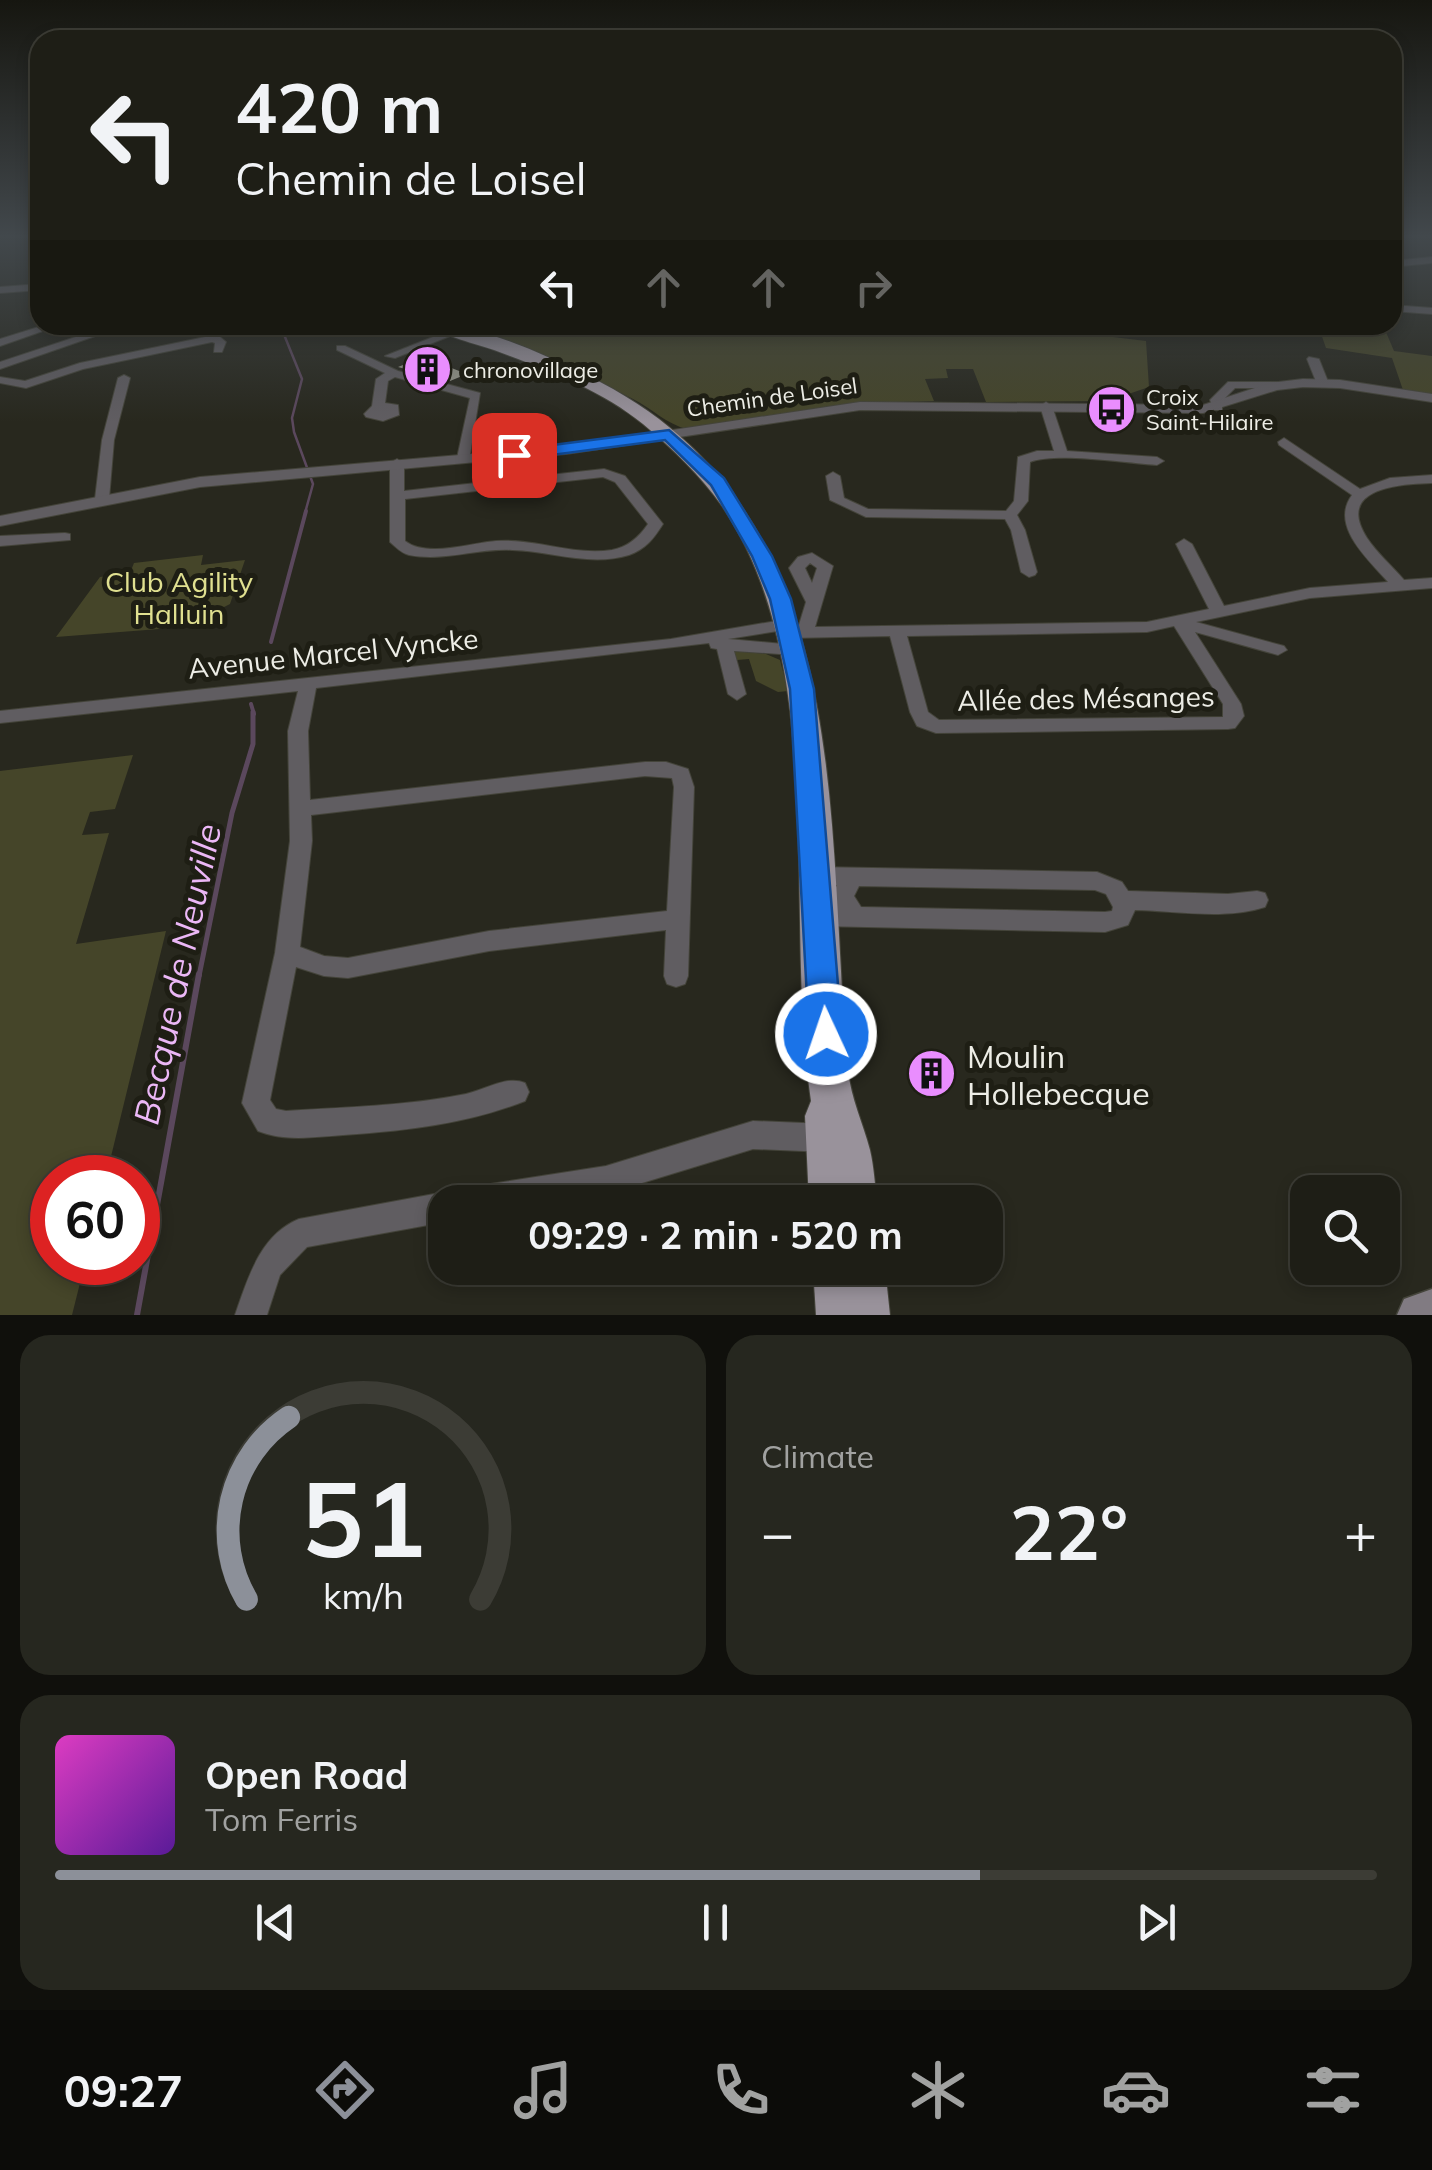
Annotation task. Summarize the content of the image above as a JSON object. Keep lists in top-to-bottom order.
{
  "streets": {
    "street": ["Chemin de Loisel", "Avenue Marcel Vyncke", "Allée des Mésanges"]
  },
  "water": ["Becque de Neuville"],
  "parks": ["Club Agility Halluin"],
  "places": {
    "building": ["chronovillage", "Moulin Hollebecque"],
    "bus stop": ["Croix Saint-Hilaire"]
  },
  "page": {
    "turn": ["420 m", "Chemin de Loisel"],
    "limit": "60",
    "trip": "09:29 · 2 min · 520 m",
    "tile": "Climate",
    "heat": ["−", "22°", "+"],
    "song": ["Open Road", "Tom Ferris"],
    "tabs": "09:27",
    "gauge": ["51", "km/h"]
  }
}
